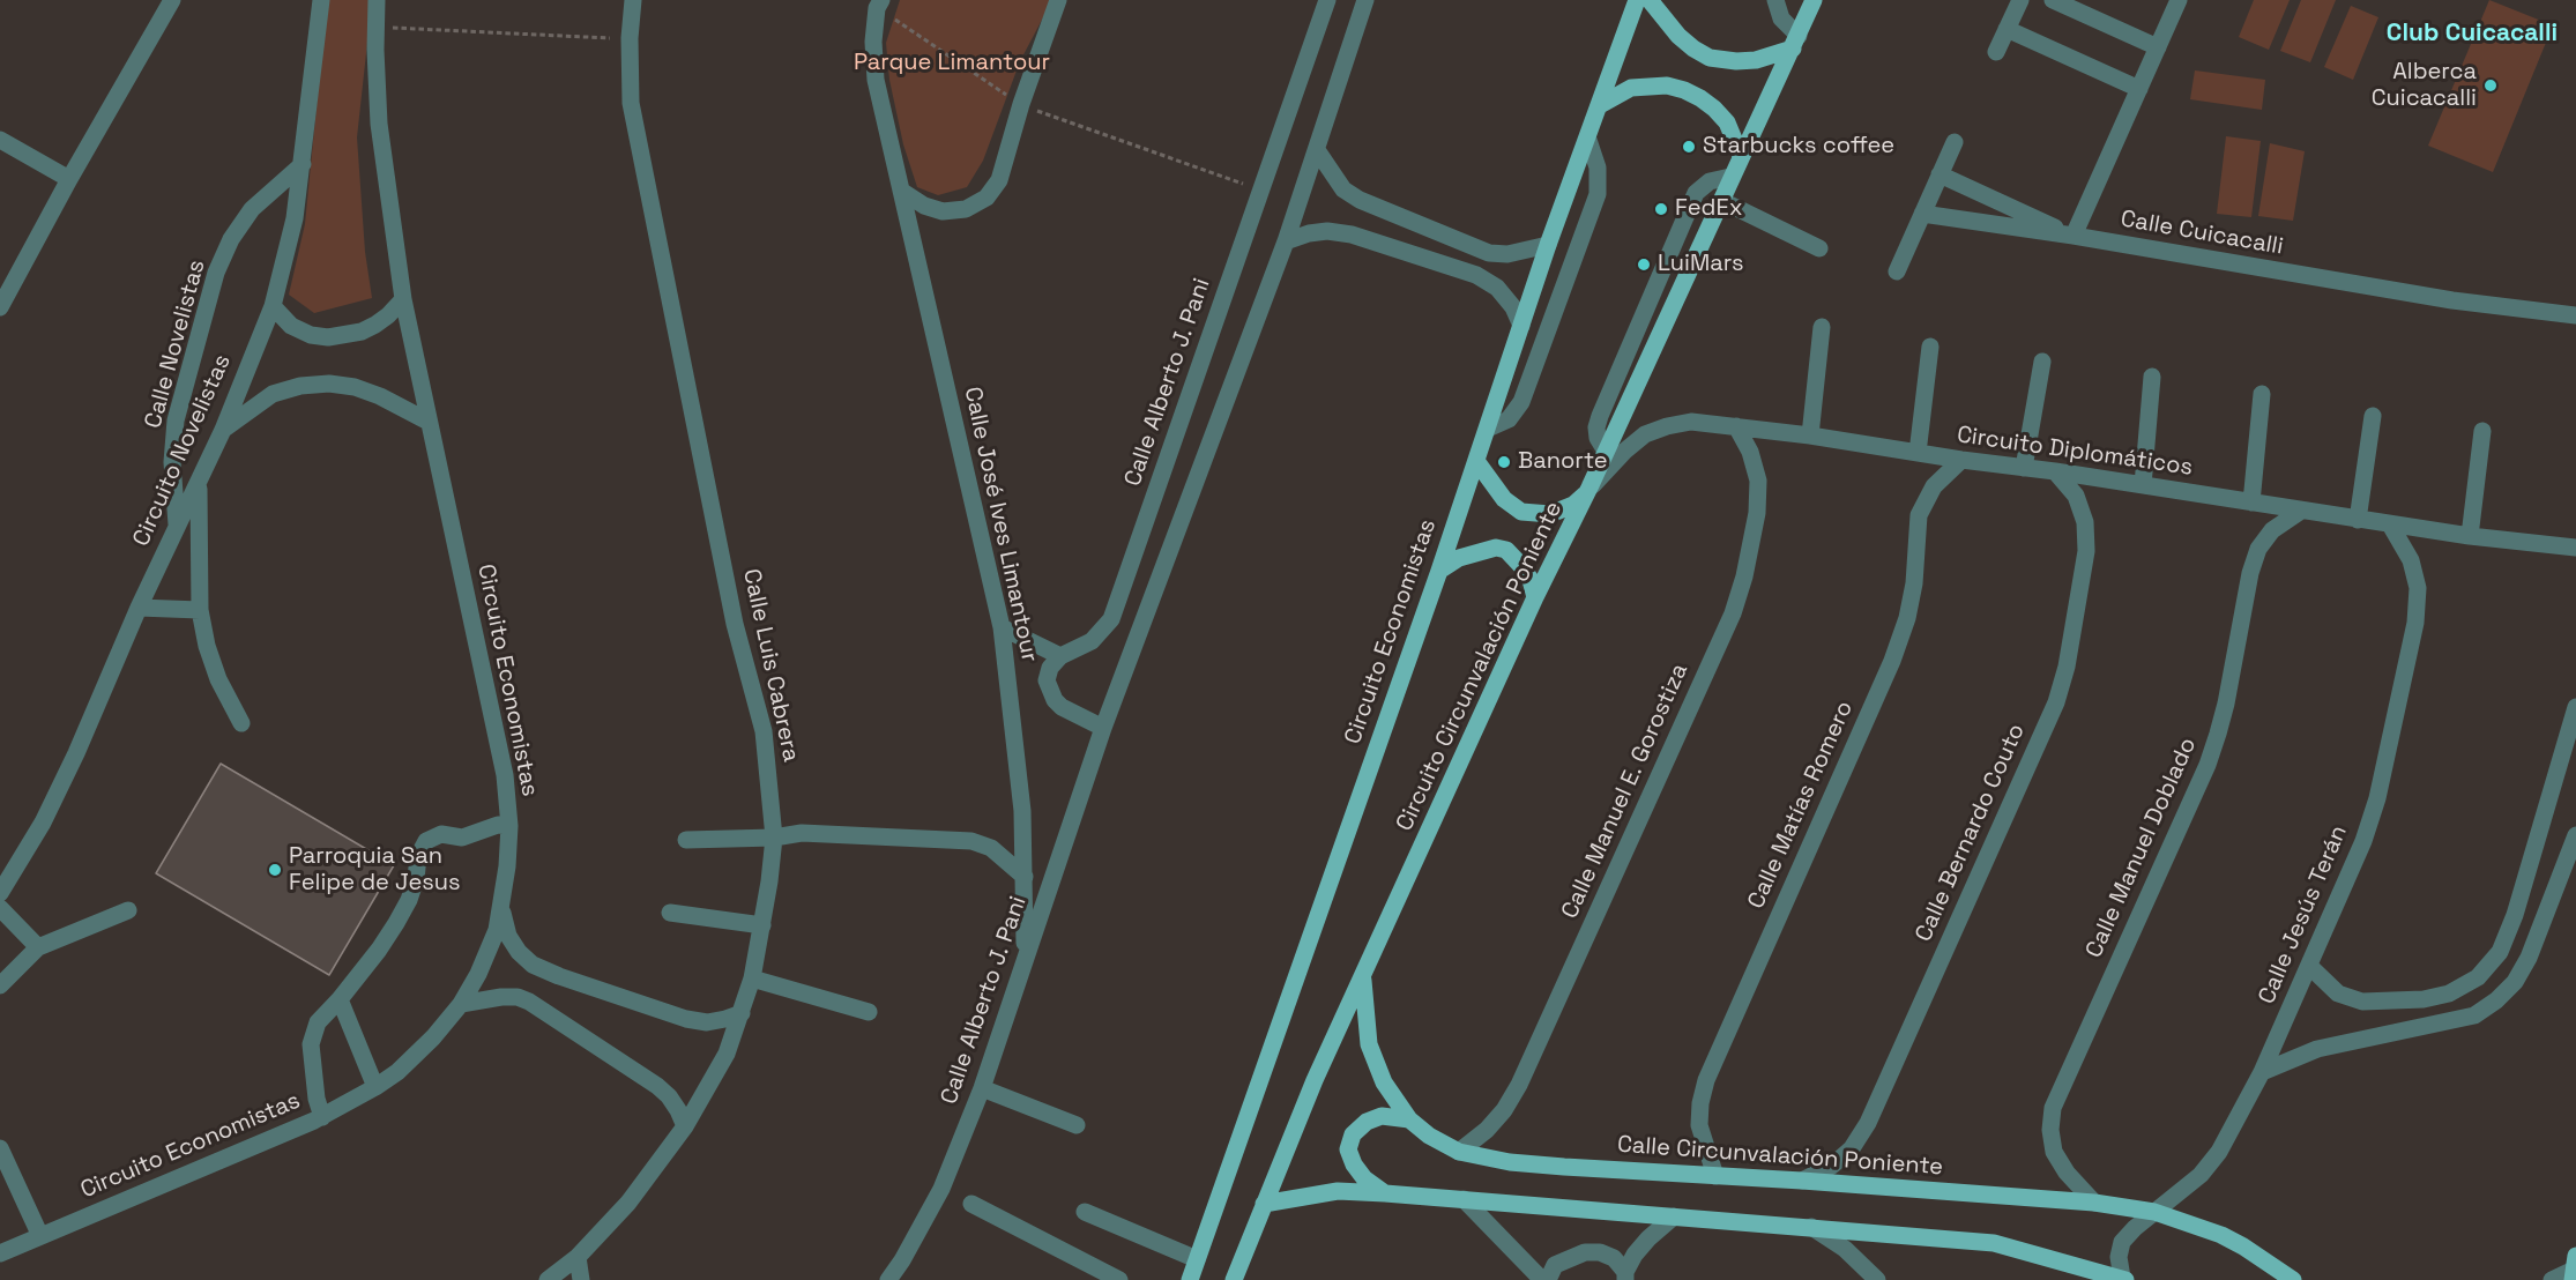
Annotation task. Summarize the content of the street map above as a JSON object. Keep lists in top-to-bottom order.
{
  "streets": {
    "main road": ["Circuito Economistas", "Circuito Circunvalación Poniente", "Calle Circunvalación Poniente"],
    "street": [
      "Calle Cuicacalli",
      "Calle Novelistas",
      "Calle Alberto J. Pani",
      "Circuito Novelistas",
      "Circuito Diplomáticos",
      "Calle José Ives Limantour",
      "Calle Luis Cabrera",
      "Calle Manuel E. Gorostiza",
      "Calle Matías Romero",
      "Calle Bernardo Couto",
      "Calle Manuel Doblado",
      "Calle Jesús Terán"
    ]
  },
  "crossings": [
    ["Calle Novelistas", "Circuito Novelistas"],
    ["Calle Alberto J. Pani", "Calle José Ives Limantour"],
    ["Circuito Diplomáticos", "Circuito Circunvalación Poniente"],
    ["Circuito Diplomáticos", "Calle Manuel E. Gorostiza"],
    ["Circuito Diplomáticos", "Calle Matías Romero"],
    ["Circuito Diplomáticos", "Calle Bernardo Couto"],
    ["Circuito Diplomáticos", "Calle Manuel Doblado"],
    ["Circuito Diplomáticos", "Calle Jesús Terán"],
    ["Circuito Circunvalación Poniente", "Calle Circunvalación Poniente"],
    ["Calle Manuel E. Gorostiza", "Calle Circunvalación Poniente"],
    ["Calle Matías Romero", "Calle Circunvalación Poniente"],
    ["Calle Bernardo Couto", "Calle Circunvalación Poniente"],
    ["Calle Manuel Doblado", "Calle Circunvalación Poniente"],
    ["Calle Jesús Terán", "Calle Circunvalación Poniente"]
  ],
  "districts": ["Club Cuicacalli"],
  "parks": ["Parque Limantour"],
  "places": [
    "Alberca Cuicacalli",
    "Starbucks coffee",
    "FedEx",
    "LuiMars",
    "Banorte",
    "Parroquia San Felipe de Jesus"
  ]
}
